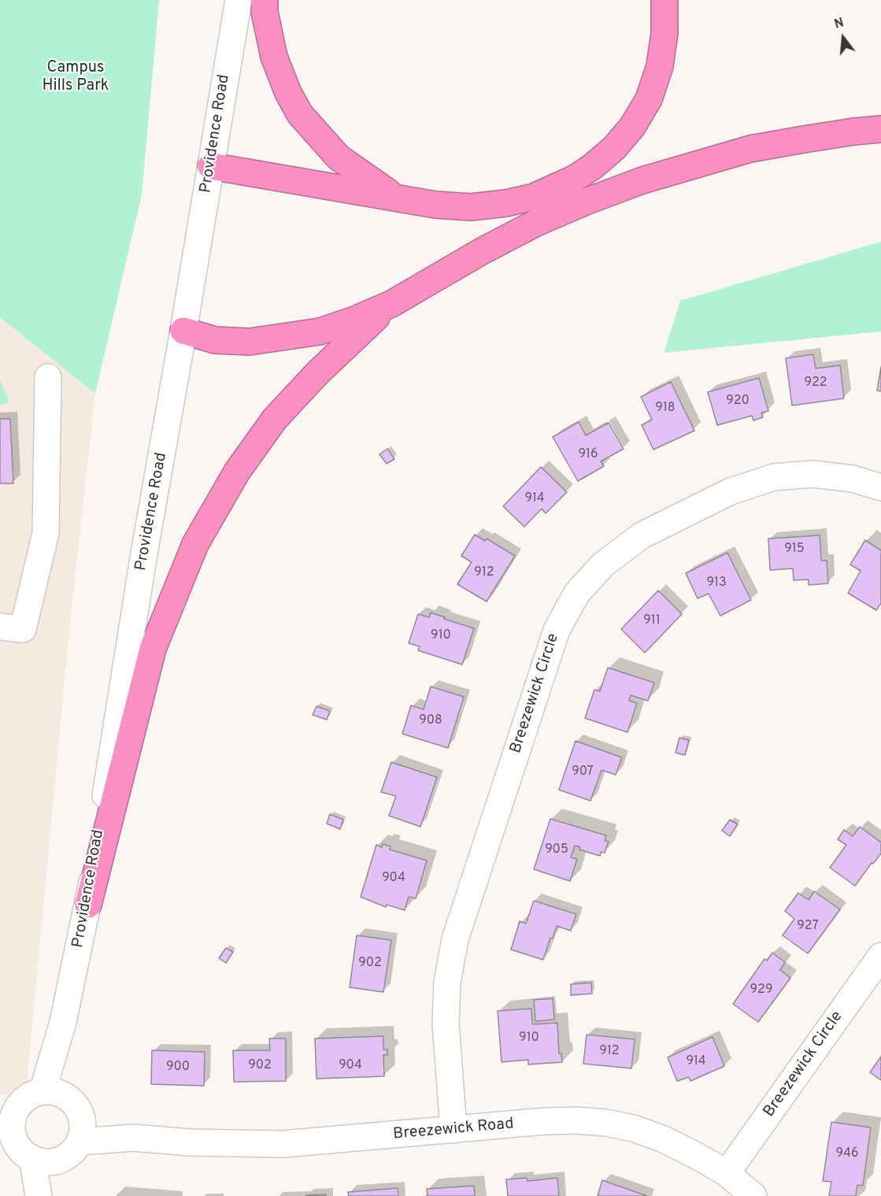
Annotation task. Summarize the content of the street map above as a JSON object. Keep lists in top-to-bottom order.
{
  "streets": {
    "street": ["Providence Road", "Breezewick Circle", "Breezewick Road"]
  },
  "crossings": [
    ["Providence Road", "Breezewick Road"],
    ["Breezewick Circle", "Breezewick Road"]
  ],
  "parks": ["Campus Hills Park"],
  "house_numbers": [
    "922",
    "920",
    "918",
    "916",
    "914",
    "915",
    "912",
    "913",
    "911",
    "910",
    "908",
    "907",
    "905",
    "904",
    "927",
    "902",
    "929",
    "910",
    "912",
    "914",
    "902",
    "904",
    "900",
    "946"
  ],
  "north": "top"
}
